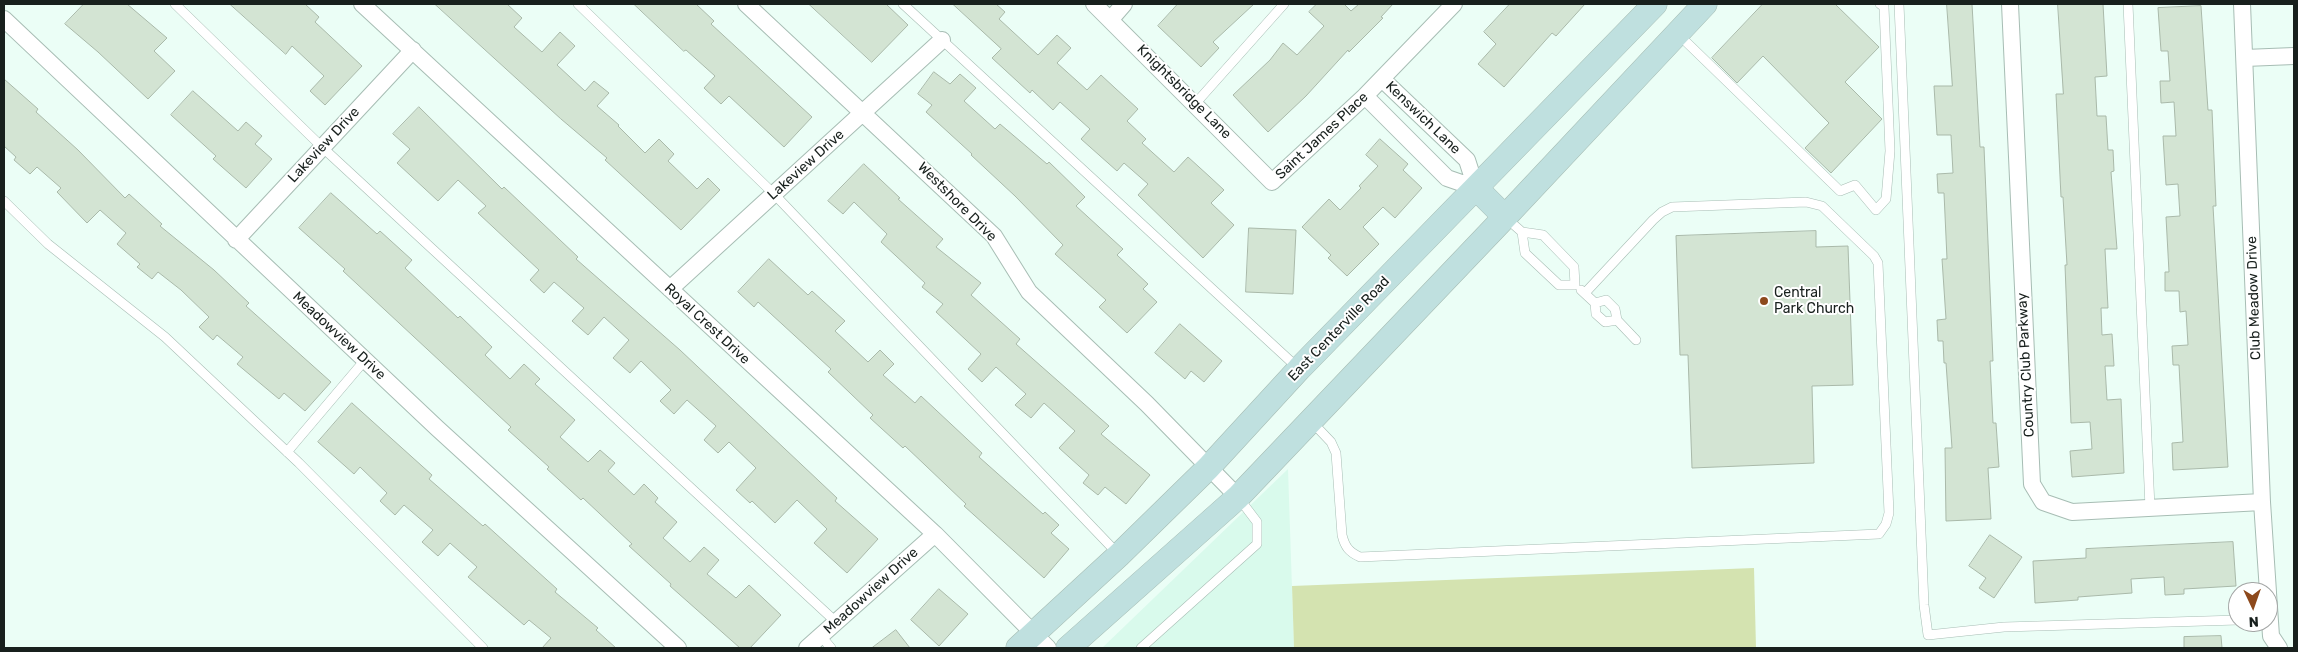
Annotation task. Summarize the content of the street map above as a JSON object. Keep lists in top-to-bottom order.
{
  "streets": {
    "main road": ["East Centerville Road"],
    "street": [
      "Knightsbridge Lane",
      "Kenswich Lane",
      "Saint James Place",
      "Lakeview Drive",
      "Westshore Drive",
      "Club Meadow Drive",
      "Royal Crest Drive",
      "Meadowview Drive",
      "Country Club Parkway"
    ]
  },
  "crossings": [
    ["Knightsbridge Lane", "Saint James Place"],
    ["Kenswich Lane", "Saint James Place"],
    ["Kenswich Lane", "East Centerville Road"],
    ["Lakeview Drive", "Westshore Drive"],
    ["Lakeview Drive", "Royal Crest Drive"],
    ["Lakeview Drive", "Meadowview Drive"],
    ["Westshore Drive", "East Centerville Road"],
    ["Club Meadow Drive", "Country Club Parkway"],
    ["Royal Crest Drive", "East Centerville Road"],
    ["Royal Crest Drive", "Meadowview Drive"]
  ],
  "places": ["Central Park Church"],
  "north": "bottom"
}
